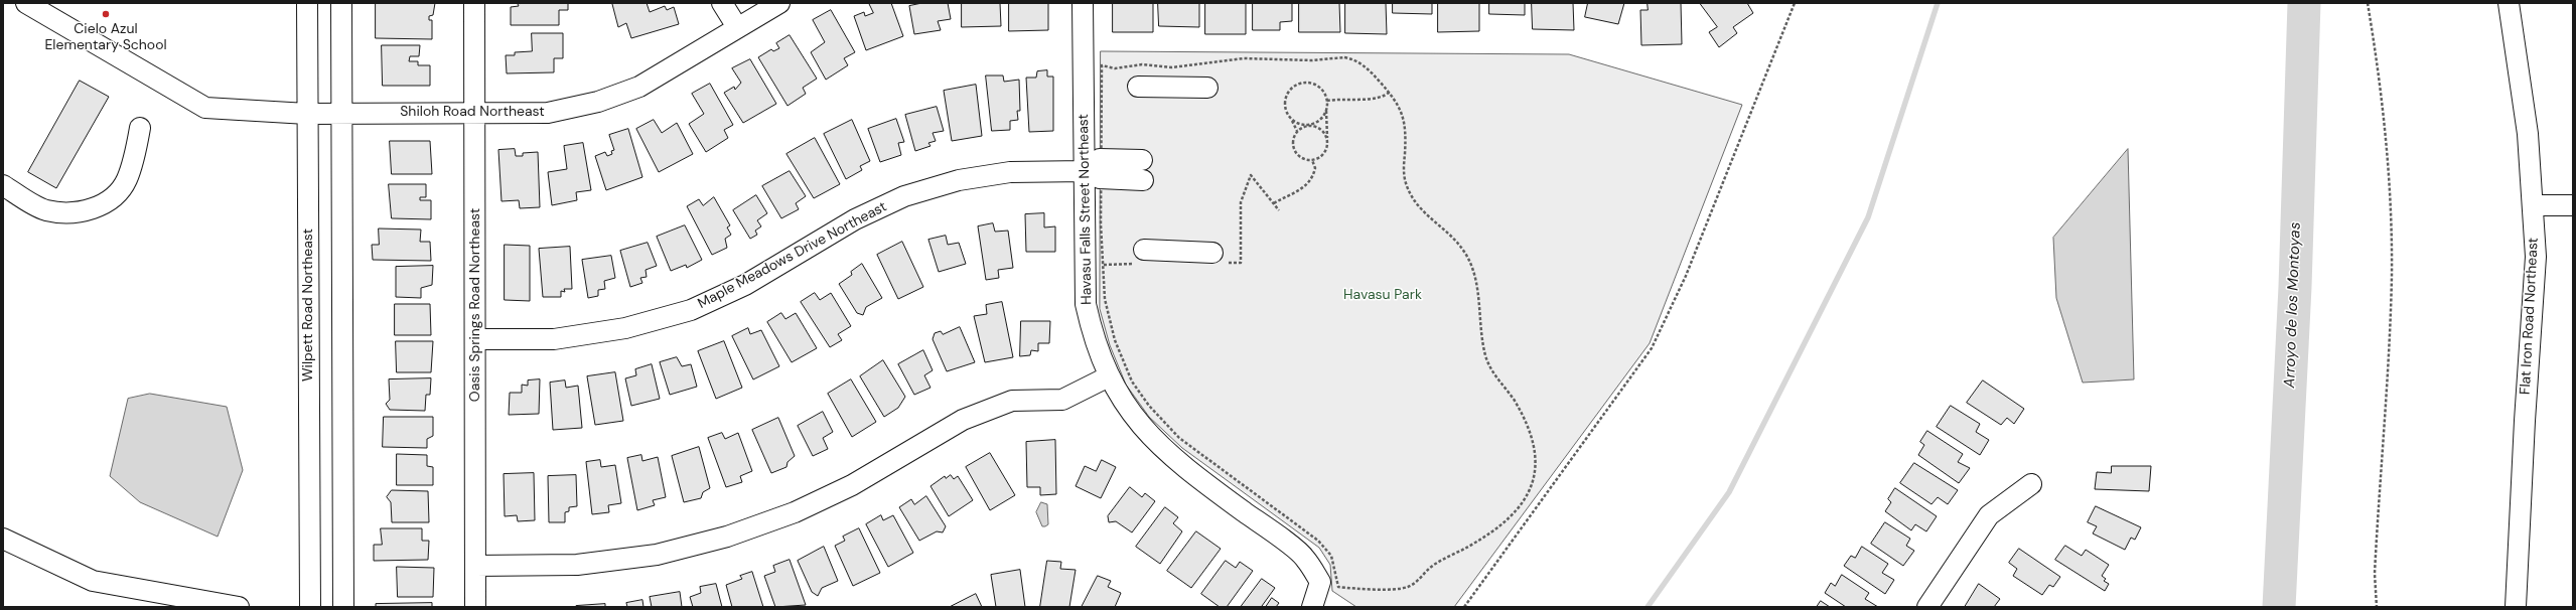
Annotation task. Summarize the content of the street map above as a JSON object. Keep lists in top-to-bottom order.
{
  "streets": {
    "street": [
      "Shiloh Road Northeast",
      "Havasu Falls Street Northeast",
      "Maple Meadows Drive Northeast",
      "Wilpett Road Northeast",
      "Oasis Springs Road Northeast",
      "Flat Iron Road Northeast"
    ]
  },
  "crossings": [
    ["Shiloh Road Northeast", "Wilpett Road Northeast"],
    ["Shiloh Road Northeast", "Oasis Springs Road Northeast"],
    ["Havasu Falls Street Northeast", "Maple Meadows Drive Northeast"],
    ["Maple Meadows Drive Northeast", "Oasis Springs Road Northeast"]
  ],
  "water": ["Arroyo de los Montoyas"],
  "parks": ["Havasu Park"],
  "places": ["Cielo Azul Elementary School"]
}
